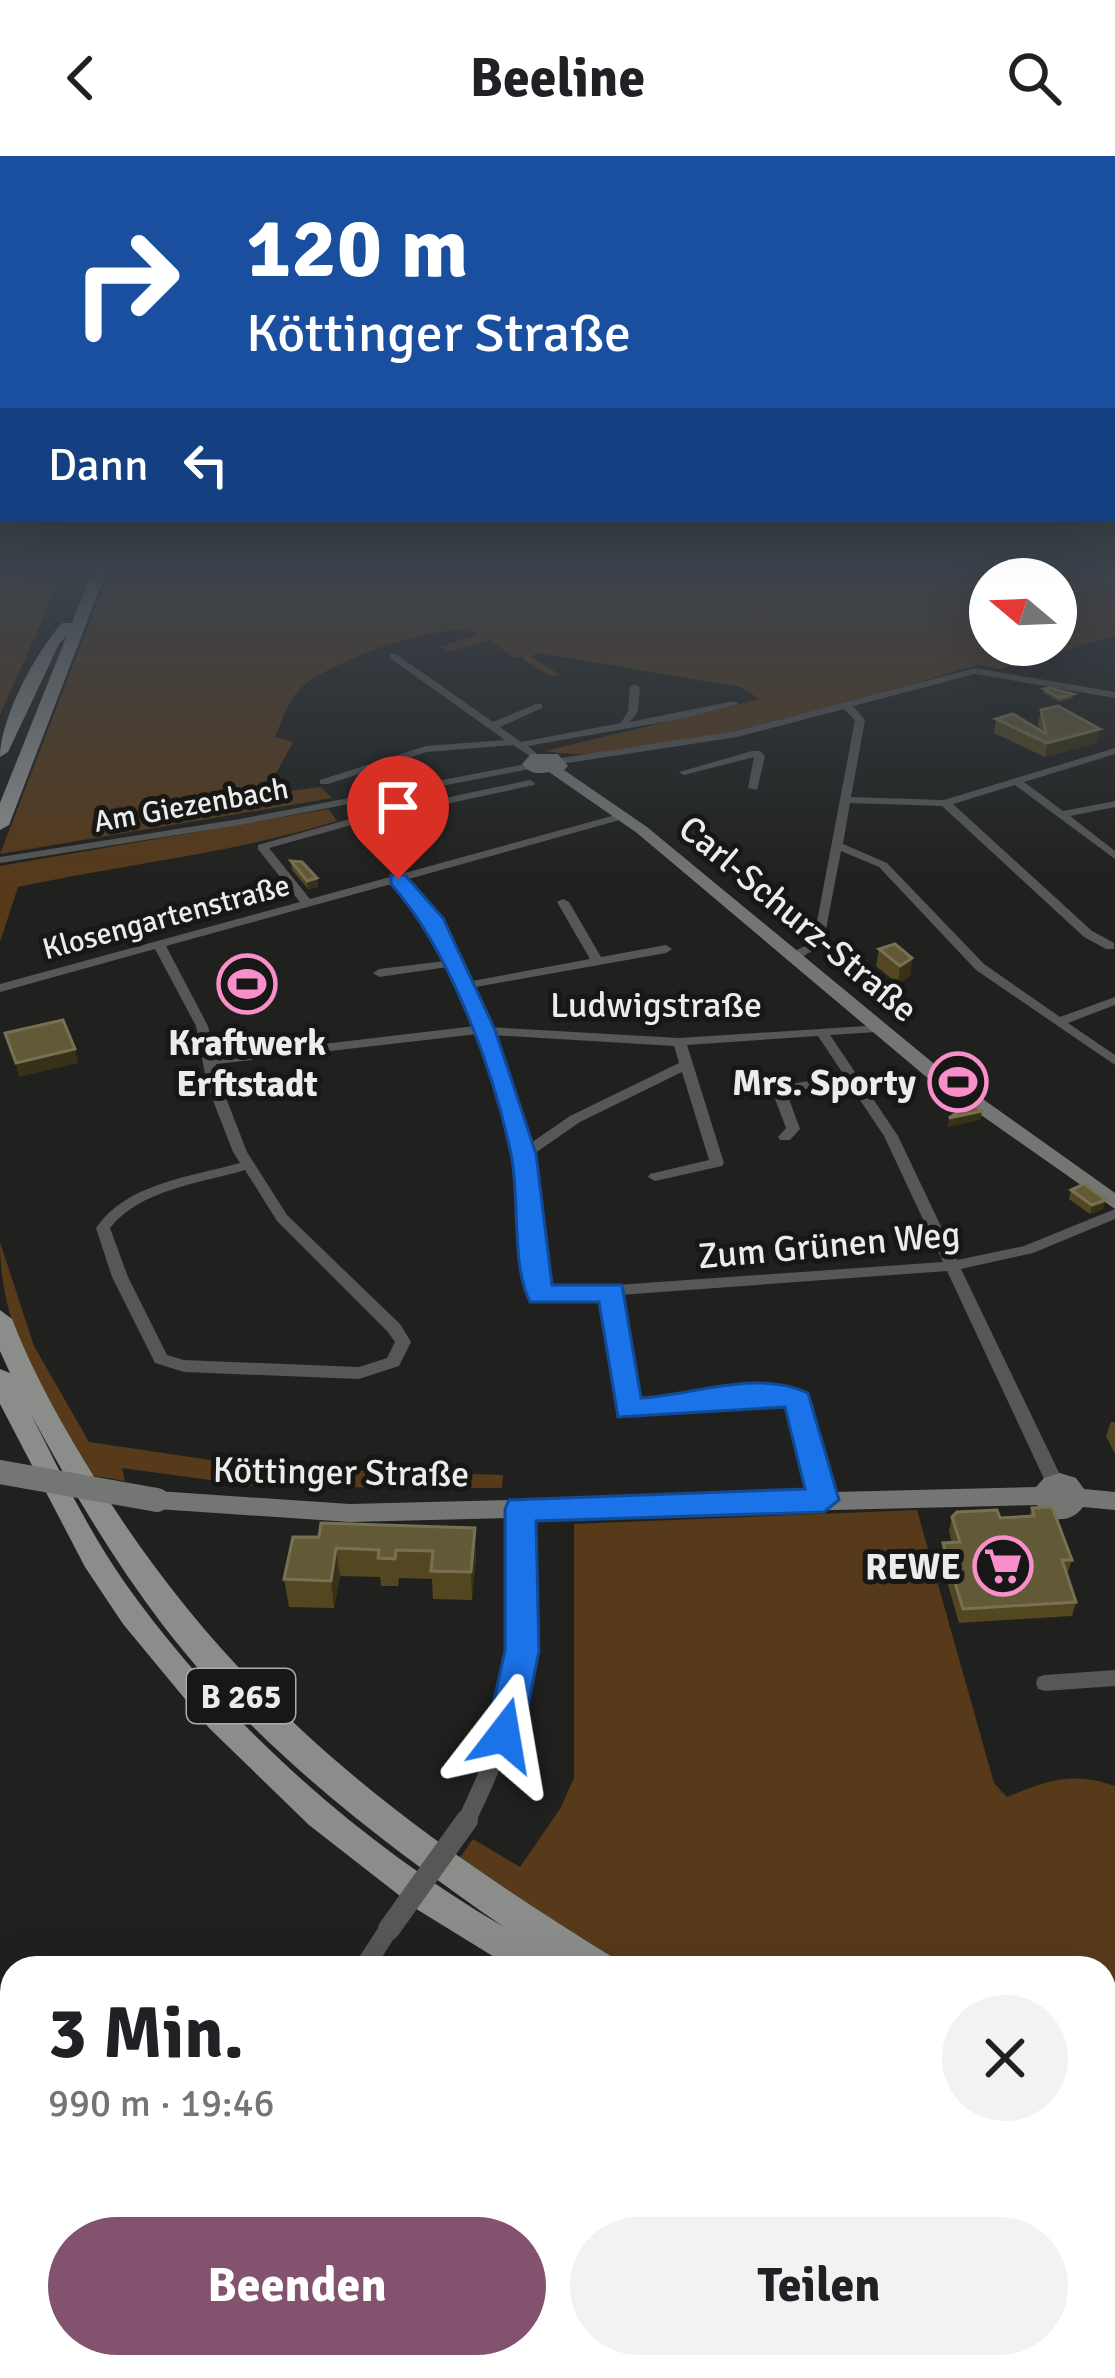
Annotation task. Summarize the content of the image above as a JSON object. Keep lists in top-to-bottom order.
{
  "streets": {
    "main road": ["B 265"],
    "street": [
      "Am Giezenbach",
      "Klosengartenstraße",
      "Carl-Schurz-Straße",
      "Ludwigstraße",
      "Zum Grünen Weg",
      "Köttinger Straße"
    ]
  },
  "crossings": [
    ["Klosengartenstraße", "Carl-Schurz-Straße"],
    ["Carl-Schurz-Straße", "Ludwigstraße"]
  ],
  "places": {
    "sports": ["Kraftwerk Erftstadt", "Mrs. Sporty"],
    "supermarket": ["REWE"]
  },
  "north": "left",
  "page": {
    "header": "Beeline",
    "turn": ["120 m", "Köttinger Straße"],
    "then": "Dann",
    "heading": ["3 Min.", "990 m · 19:46"],
    "buttons": ["Beenden", "Teilen"]
  }
}
